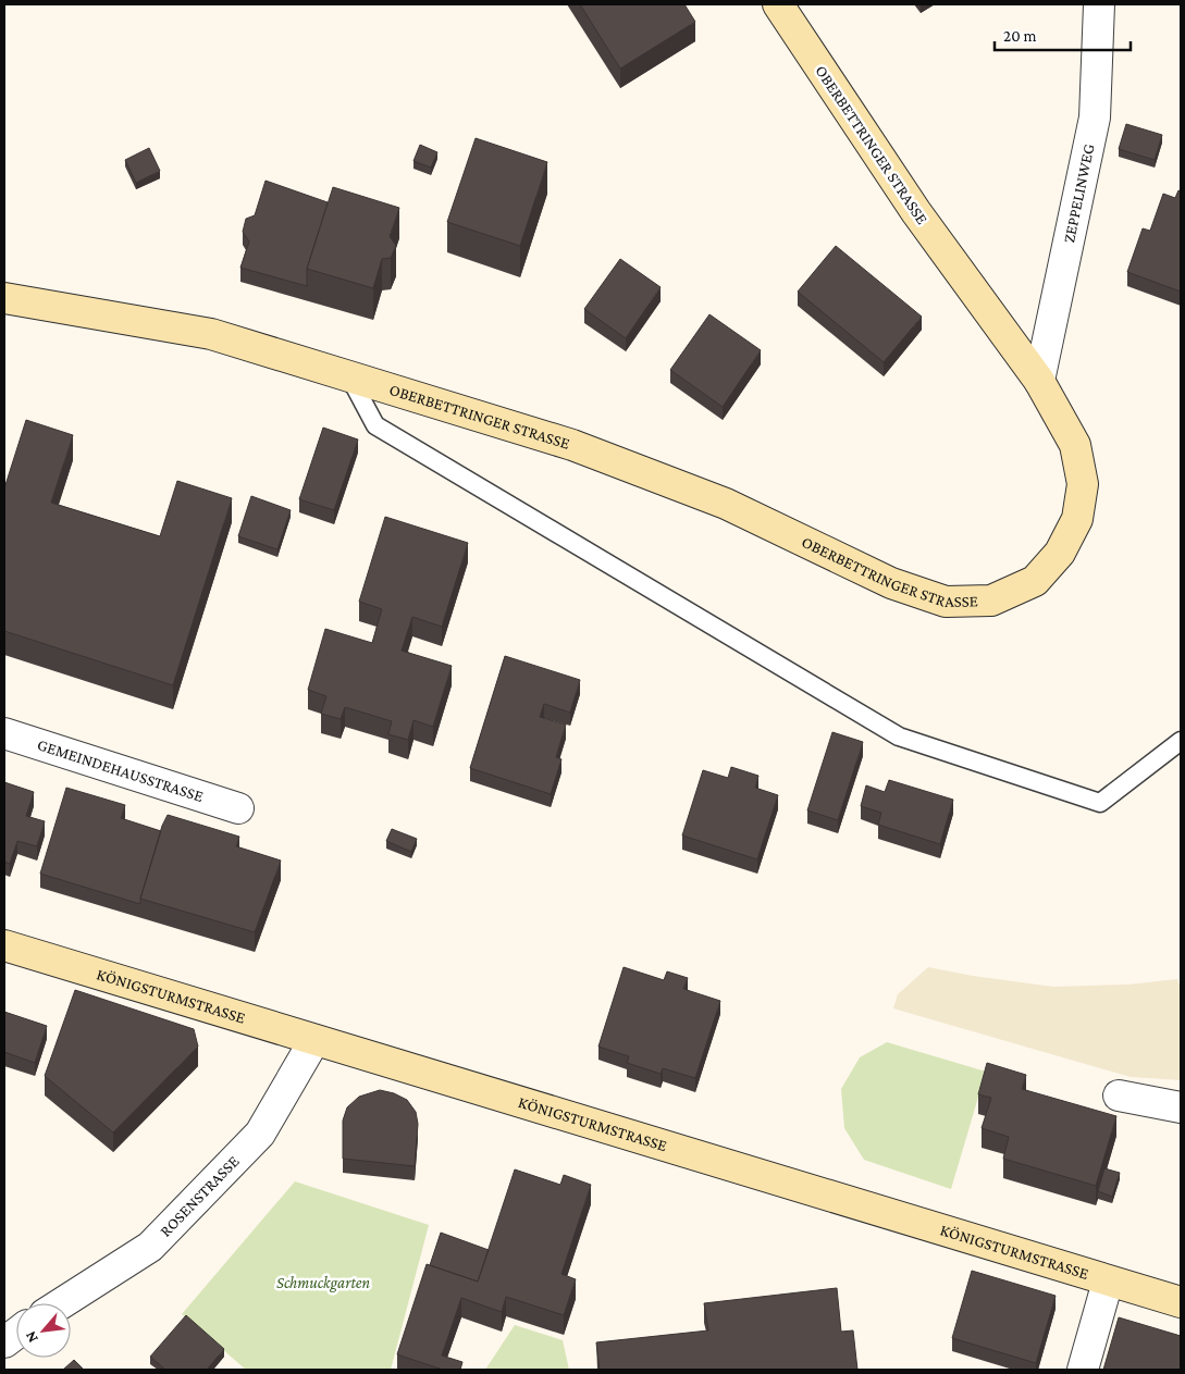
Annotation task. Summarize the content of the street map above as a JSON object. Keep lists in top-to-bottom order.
{
  "streets": {
    "street": [
      "OBERBETTRINGER STRASSE",
      "ZEPPELINWEG",
      "GEMEINDEHAUSSTRASSE",
      "KÖNIGSTURMSTRASSE",
      "ROSENSTRASSE"
    ]
  },
  "crossings": [
    ["OBERBETTRINGER STRASSE", "ZEPPELINWEG"],
    ["KÖNIGSTURMSTRASSE", "ROSENSTRASSE"]
  ],
  "parks": ["Schmuckgarten"],
  "scale_bar": "20 m",
  "north": "bottom left"
}
